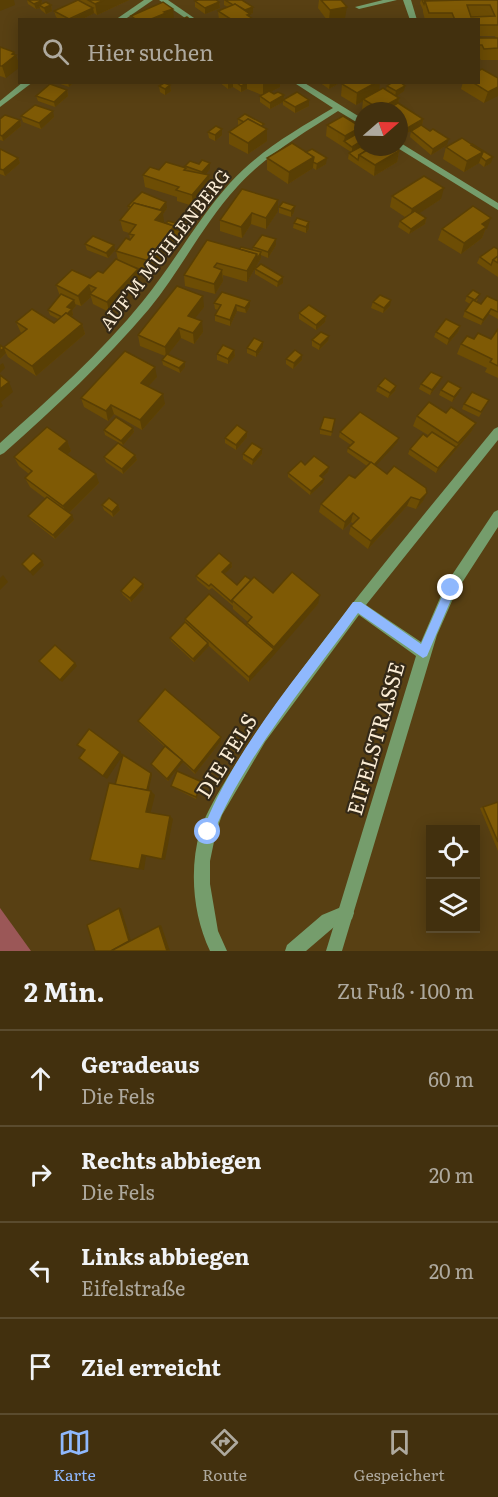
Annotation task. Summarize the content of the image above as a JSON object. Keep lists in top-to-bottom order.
{
  "streets": {
    "street": ["AUF'M MÜHLENBERG", "EIFELSTRASSE", "DIE FELS"]
  },
  "north": "right",
  "page": {
    "search": "Hier suchen",
    "heading": ["2 Min.", "Zu Fuß · 100 m"],
    "list": [
      ["Geradeaus", "Die Fels", "60 m"],
      ["Rechts abbiegen", "Die Fels", "20 m"],
      ["Links abbiegen", "Eifelstraße", "20 m"],
      "Ziel erreicht"
    ],
    "nav": ["Karte", "Route", "Gespeichert"]
  }
}
